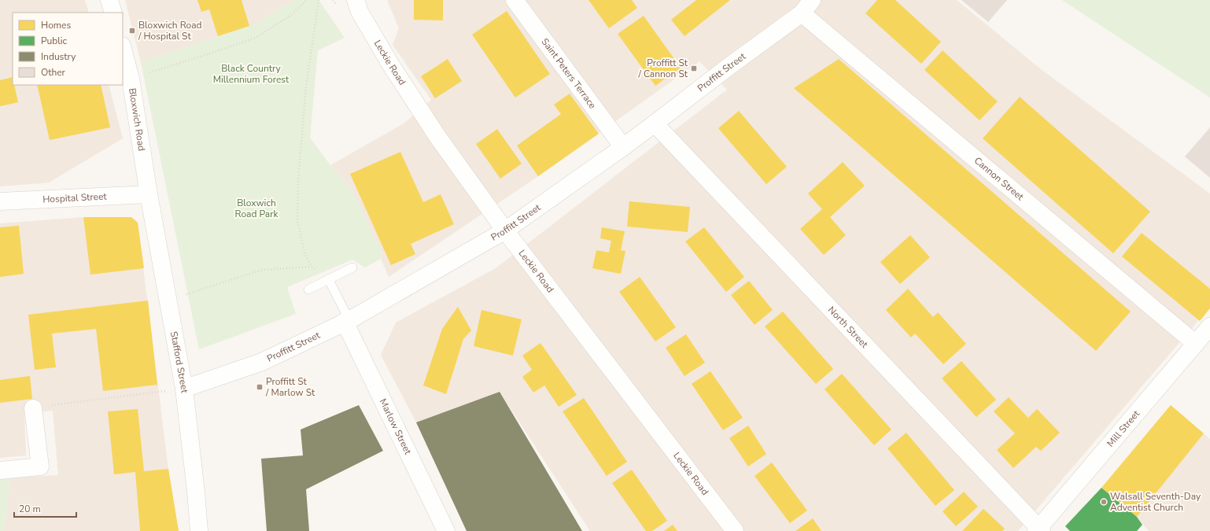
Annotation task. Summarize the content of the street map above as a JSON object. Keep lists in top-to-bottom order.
{
  "streets": {
    "street": [
      "Leckie Road",
      "Proffitt Street",
      "Saint Peters Terrace",
      "Bloxwich Road",
      "Cannon Street",
      "Hospital Street",
      "North Street",
      "Stafford Street",
      "Marlow Street",
      "Mill Street"
    ]
  },
  "crossings": [
    ["Leckie Road", "Proffitt Street"],
    ["Proffitt Street", "Saint Peters Terrace"],
    ["Proffitt Street", "Cannon Street"],
    ["Proffitt Street", "North Street"],
    ["Proffitt Street", "Stafford Street"],
    ["Proffitt Street", "Marlow Street"],
    ["Bloxwich Road", "Hospital Street"],
    ["Bloxwich Road", "Stafford Street"],
    ["Cannon Street", "Mill Street"],
    ["Hospital Street", "Stafford Street"],
    ["North Street", "Mill Street"]
  ],
  "parks": ["Black Country Millennium Forest", "Bloxwich Road Park"],
  "places": {
    "transit": ["Bloxwich Road / Hospital St", "Proffitt St / Cannon St", "Proffitt St / Marlow St"],
    "other": ["Walsall Seventh-Day Adventist Church"]
  },
  "legend": [
    "Homes",
    "Public",
    "Industry",
    "Other"
  ],
  "scale_bar": "20 m"
}
